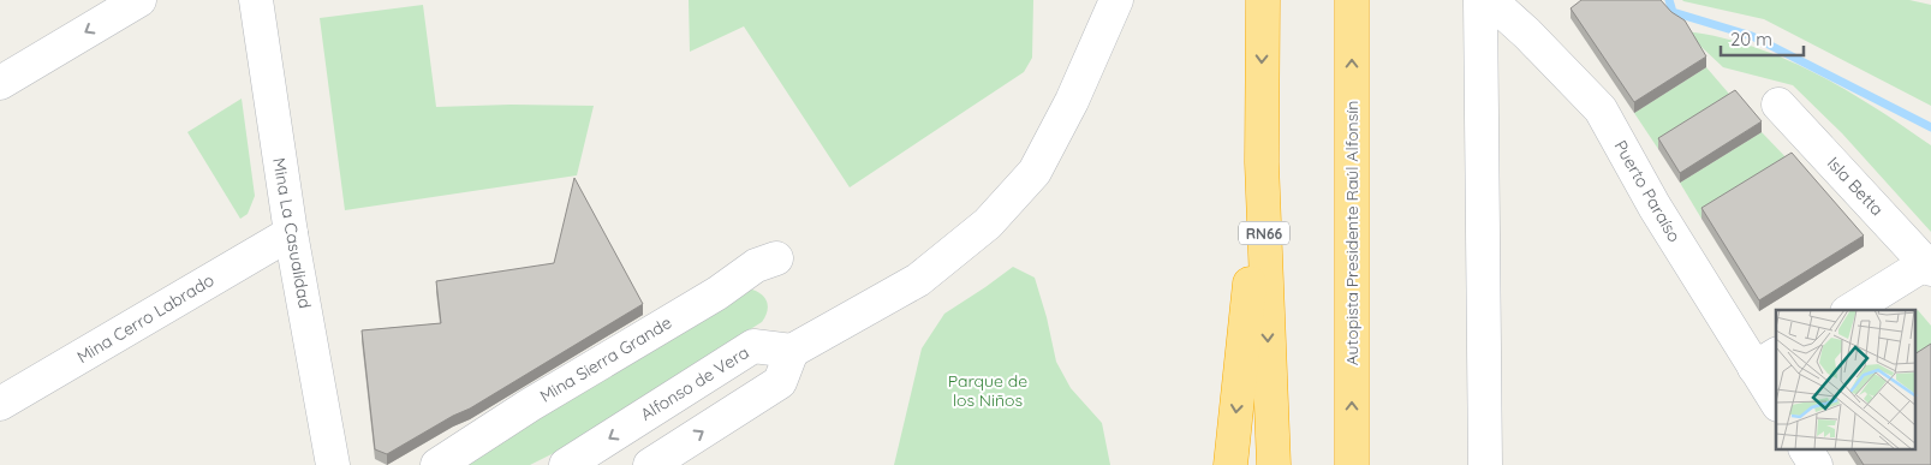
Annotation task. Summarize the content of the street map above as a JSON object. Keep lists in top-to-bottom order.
{
  "streets": {
    "highway": ["RN66", "Autopista Presidente Raúl Alfonsín"],
    "street": [
      "Isla Betta",
      "Puerto Paraíso",
      "Mina La Casualidad",
      "Mina Cerro Labrado",
      "Mina Sierra Grande",
      "Alfonso de Vera"
    ]
  },
  "crossings": [
    ["Mina La Casualidad", "Mina Cerro Labrado"]
  ],
  "parks": ["Parque de los Niños"],
  "scale_bar": "20 m"
}
